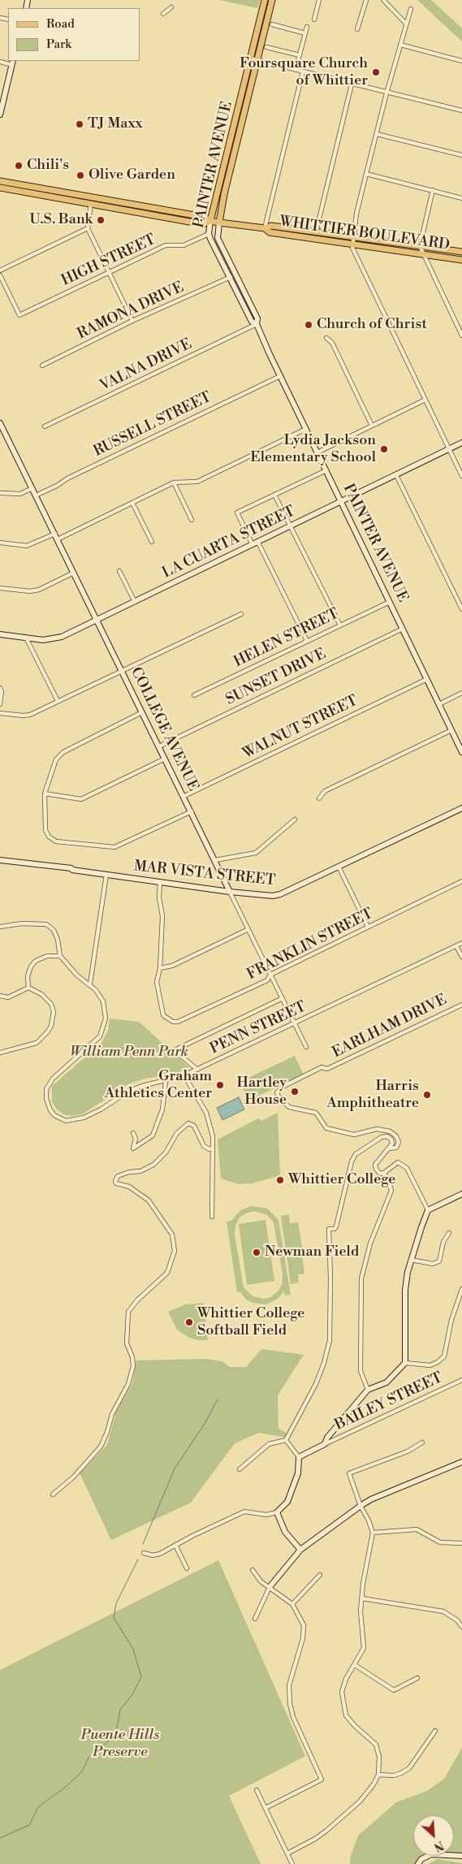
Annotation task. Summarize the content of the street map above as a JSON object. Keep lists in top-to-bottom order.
{
  "streets": {
    "main road": ["PAINTER AVENUE", "WHITTIER BOULEVARD"],
    "street": [
      "HIGH STREET",
      "RAMONA DRIVE",
      "VALNA DRIVE",
      "RUSSELL STREET",
      "LA CUARTA STREET",
      "HELEN STREET",
      "SUNSET DRIVE",
      "WALNUT STREET",
      "COLLEGE AVENUE",
      "MAR VISTA STREET",
      "FRANKLIN STREET",
      "EARLHAM DRIVE",
      "PENN STREET",
      "BAILEY STREET"
    ]
  },
  "crossings": [
    ["PAINTER AVENUE", "WHITTIER BOULEVARD"],
    ["PAINTER AVENUE", "HIGH STREET"],
    ["PAINTER AVENUE", "RAMONA DRIVE"],
    ["PAINTER AVENUE", "VALNA DRIVE"],
    ["PAINTER AVENUE", "RUSSELL STREET"],
    ["PAINTER AVENUE", "LA CUARTA STREET"],
    ["PAINTER AVENUE", "HELEN STREET"],
    ["PAINTER AVENUE", "SUNSET DRIVE"],
    ["PAINTER AVENUE", "WALNUT STREET"],
    ["RUSSELL STREET", "COLLEGE AVENUE"],
    ["LA CUARTA STREET", "COLLEGE AVENUE"],
    ["SUNSET DRIVE", "COLLEGE AVENUE"],
    ["WALNUT STREET", "COLLEGE AVENUE"],
    ["COLLEGE AVENUE", "MAR VISTA STREET"],
    ["COLLEGE AVENUE", "FRANKLIN STREET"],
    ["COLLEGE AVENUE", "PENN STREET"]
  ],
  "parks": ["William Penn Park", "Puente Hills Preserve"],
  "places": [
    "Foursquare Church of Whittier",
    "TJ Maxx",
    "Chili's",
    "Olive Garden",
    "U.S. Bank",
    "Church of Christ",
    "Lydia Jackson Elementary School",
    "Graham Athletics Center",
    "Hartley House",
    "Harris Amphitheatre",
    "Whittier College",
    "Newman Field",
    "Whittier College Softball Field"
  ],
  "legend": ["Road", "Park"],
  "north": "bottom right"
}
